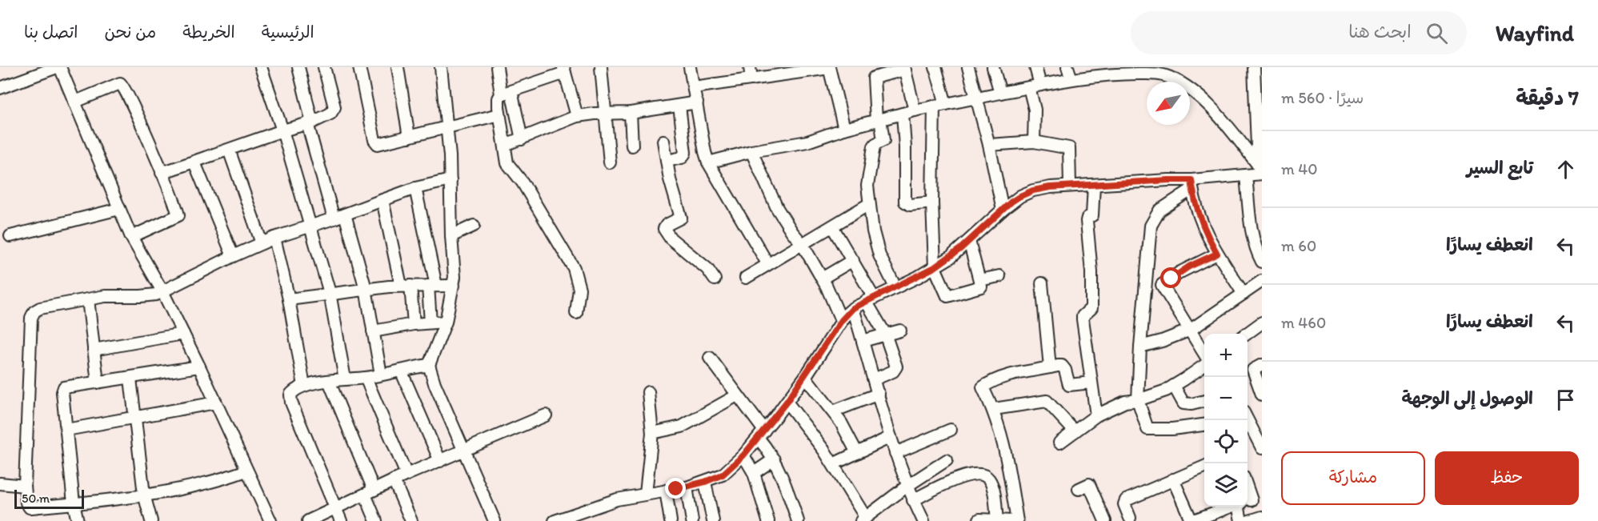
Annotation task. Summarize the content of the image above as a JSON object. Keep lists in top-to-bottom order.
{
  "scale_bar": "50 m",
  "north": "bottom left",
  "page": {
    "header": "Wayfind",
    "search": "ابحث هنا",
    "nav": [
      "الرئيسية",
      "الخريطة",
      "من نحن",
      "اتصل بنا"
    ],
    "heading": ["7 دقيقة", "سيرًا · 560 m"],
    "list": [
      ["تابع السير", "40 m"],
      ["انعطف يسارًا", "60 m"],
      ["انعطف يسارًا", "460 m"],
      "الوصول إلى الوجهة"
    ],
    "map_buttons": ["+", "−"],
    "buttons": ["حفظ", "مشاركة"],
    "scale": "50 m"
  }
}
